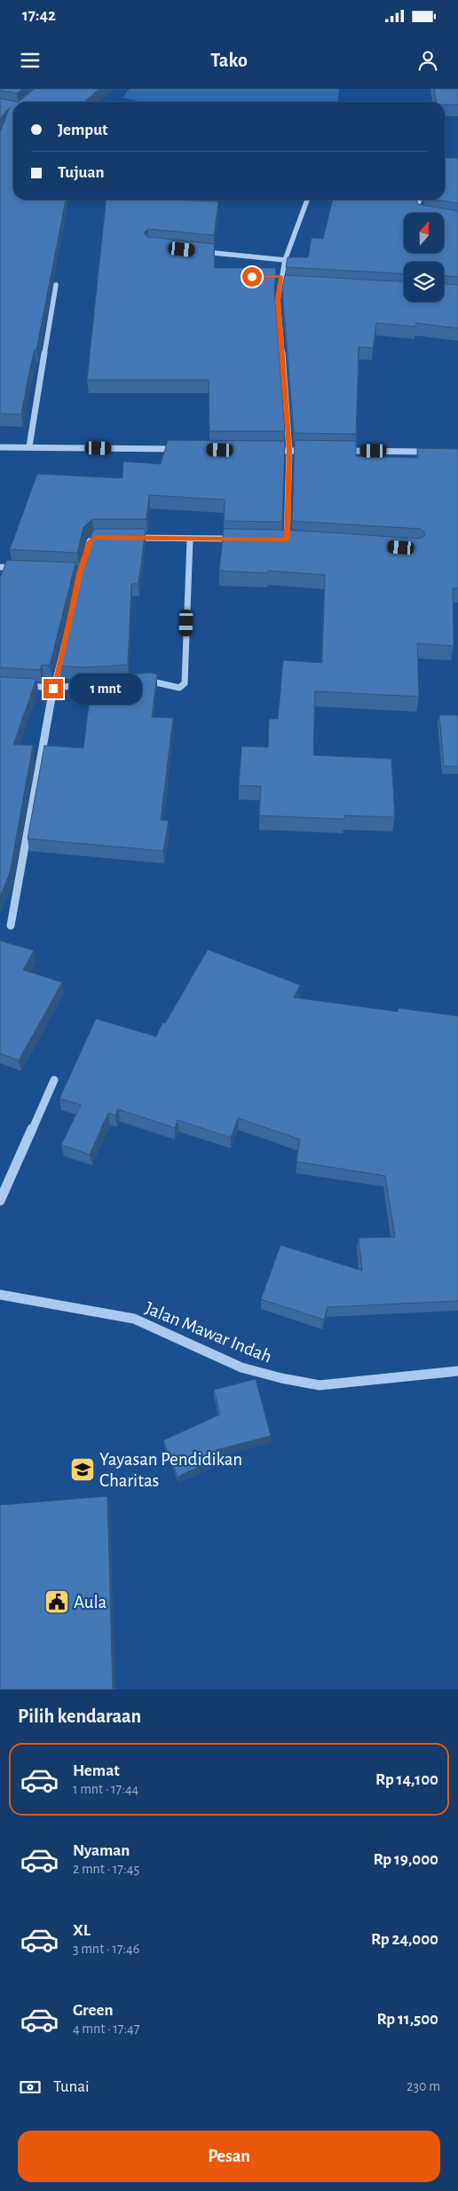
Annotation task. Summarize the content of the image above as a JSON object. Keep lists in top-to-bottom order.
{
  "streets": {
    "street": ["Jalan Mawar Indah"]
  },
  "places": {
    "school or university": ["Yayasan Pendidikan Charitas"],
    "public building": ["Aula"]
  },
  "north": "top",
  "page": {
    "status": "17:42",
    "header": "Tako",
    "banner": ["Jemput", "Tujuan"],
    "bubble": "1 mnt",
    "heading": "Pilih kendaraan",
    "list": [
      {
        "name": "Hemat",
        "note": "1 mnt · 17:44",
        "value": "Rp 14,100"
      },
      {
        "name": "Nyaman",
        "note": "2 mnt · 17:45",
        "value": "Rp 19,000"
      },
      {
        "name": "XL",
        "note": "3 mnt · 17:46",
        "value": "Rp 24,000"
      },
      {
        "name": "Green",
        "note": "4 mnt · 17:47",
        "value": "Rp 11,500"
      }
    ],
    "pay": ["Tunai", "230 m"],
    "buttons": "Pesan"
  }
}
